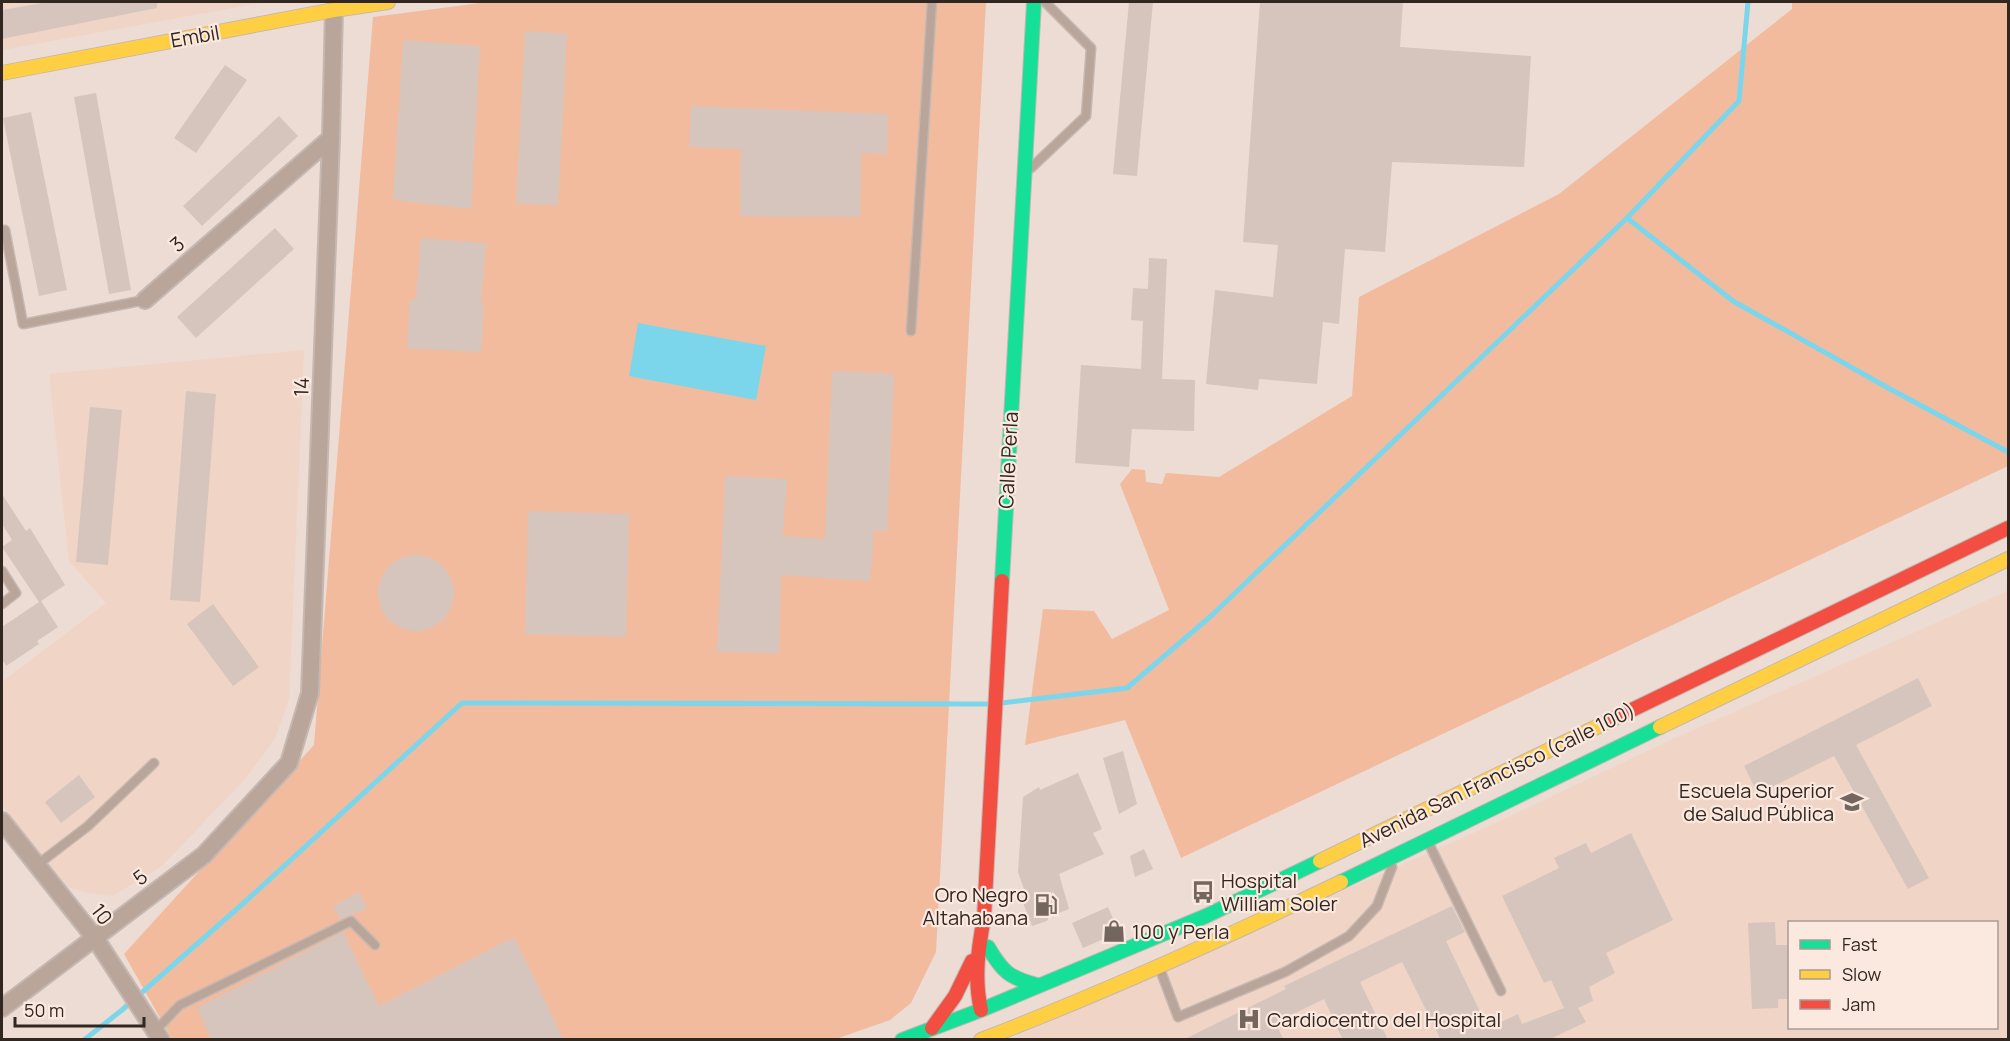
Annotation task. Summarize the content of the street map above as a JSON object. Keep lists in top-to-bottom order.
{
  "streets": {
    "main road": ["Embil", "Calle Perla", "Avenida San Francisco (calle 100)"],
    "street": [
      "3",
      "14",
      "5",
      "10"
    ]
  },
  "crossings": [
    ["Embil", "14"],
    ["3", "14"],
    ["14", "5"],
    ["Calle Perla", "Avenida San Francisco (calle 100)"],
    ["5", "10"]
  ],
  "places": {
    "school or university": ["Escuela Superior de Salud Pública"],
    "bus stop": ["Hospital William Soler"],
    "fuel station": ["Oro Negro Altahabana"],
    "shop": ["100 y Perla"],
    "hospital": ["Cardiocentro del Hospital"]
  },
  "legend": ["Fast", "Slow", "Jam"],
  "scale_bar": "50 m"
}
